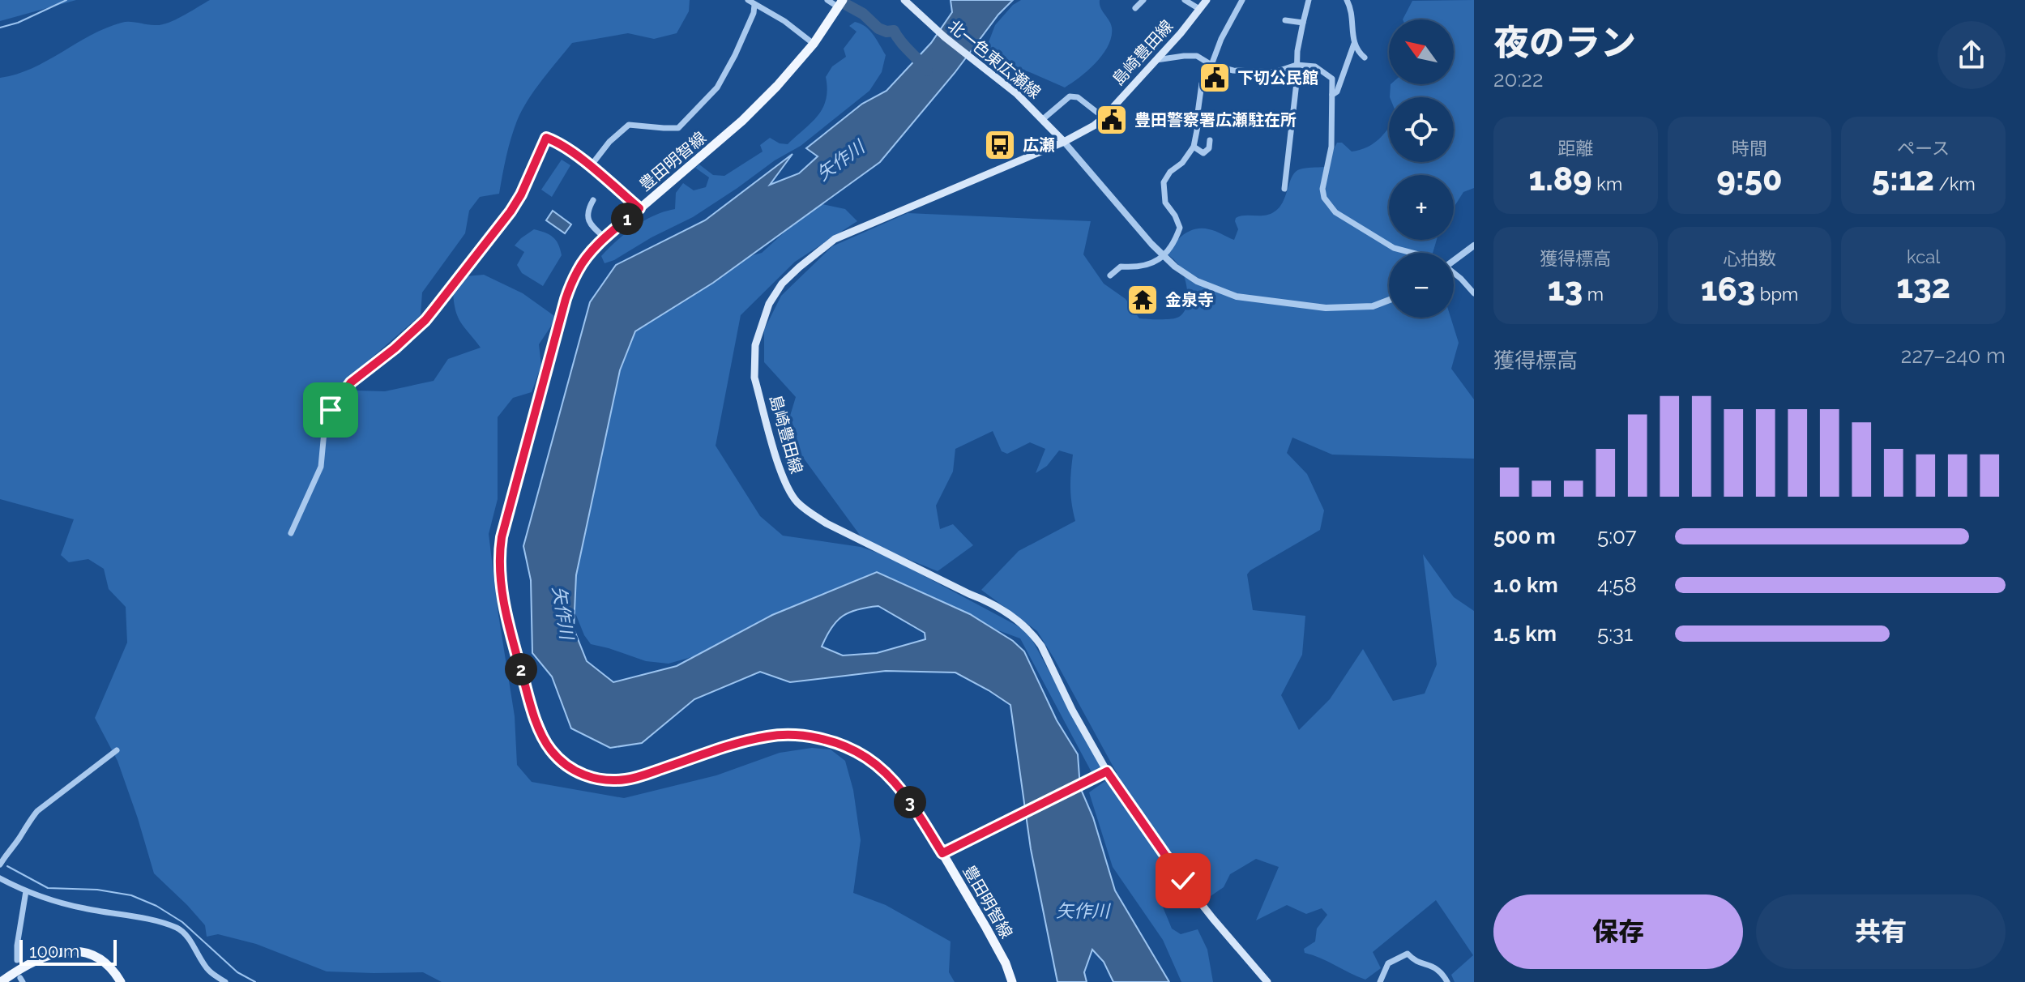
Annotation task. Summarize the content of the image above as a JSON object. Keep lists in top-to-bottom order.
{
  "streets": {
    "main road": ["島崎豊田線", "北一色東広瀬線", "豊田明智線"]
  },
  "crossings": [
    ["島崎豊田線", "北一色東広瀬線"]
  ],
  "water": ["矢作川"],
  "places": {
    "public building": ["下切公民館", "豊田警察署広瀬駐在所"],
    "bus stop": ["広瀬"],
    "temple": ["金泉寺"]
  },
  "scale_bar": "100 m",
  "north": "top left",
  "page": {
    "heading": ["夜のラン", "20:22"],
    "map_buttons": ["+", "−"],
    "stats": [
      ["距離", "1.89 km"],
      ["時間", "9:50"],
      ["ペース", "5:12 /km"],
      ["獲得標高", "13 m"],
      ["心拍数", "163 bpm"],
      ["kcal", "132"]
    ],
    "pins": ["1", "2", "3"],
    "chart": ["獲得標高", "227–240 m"],
    "list": [
      {
        "name": "500 m",
        "note": "5:07"
      },
      {
        "name": "1.0 km",
        "note": "4:58"
      },
      {
        "name": "1.5 km",
        "note": "5:31"
      }
    ],
    "buttons": ["保存", "共有"],
    "scale": "100 m"
  }
}
